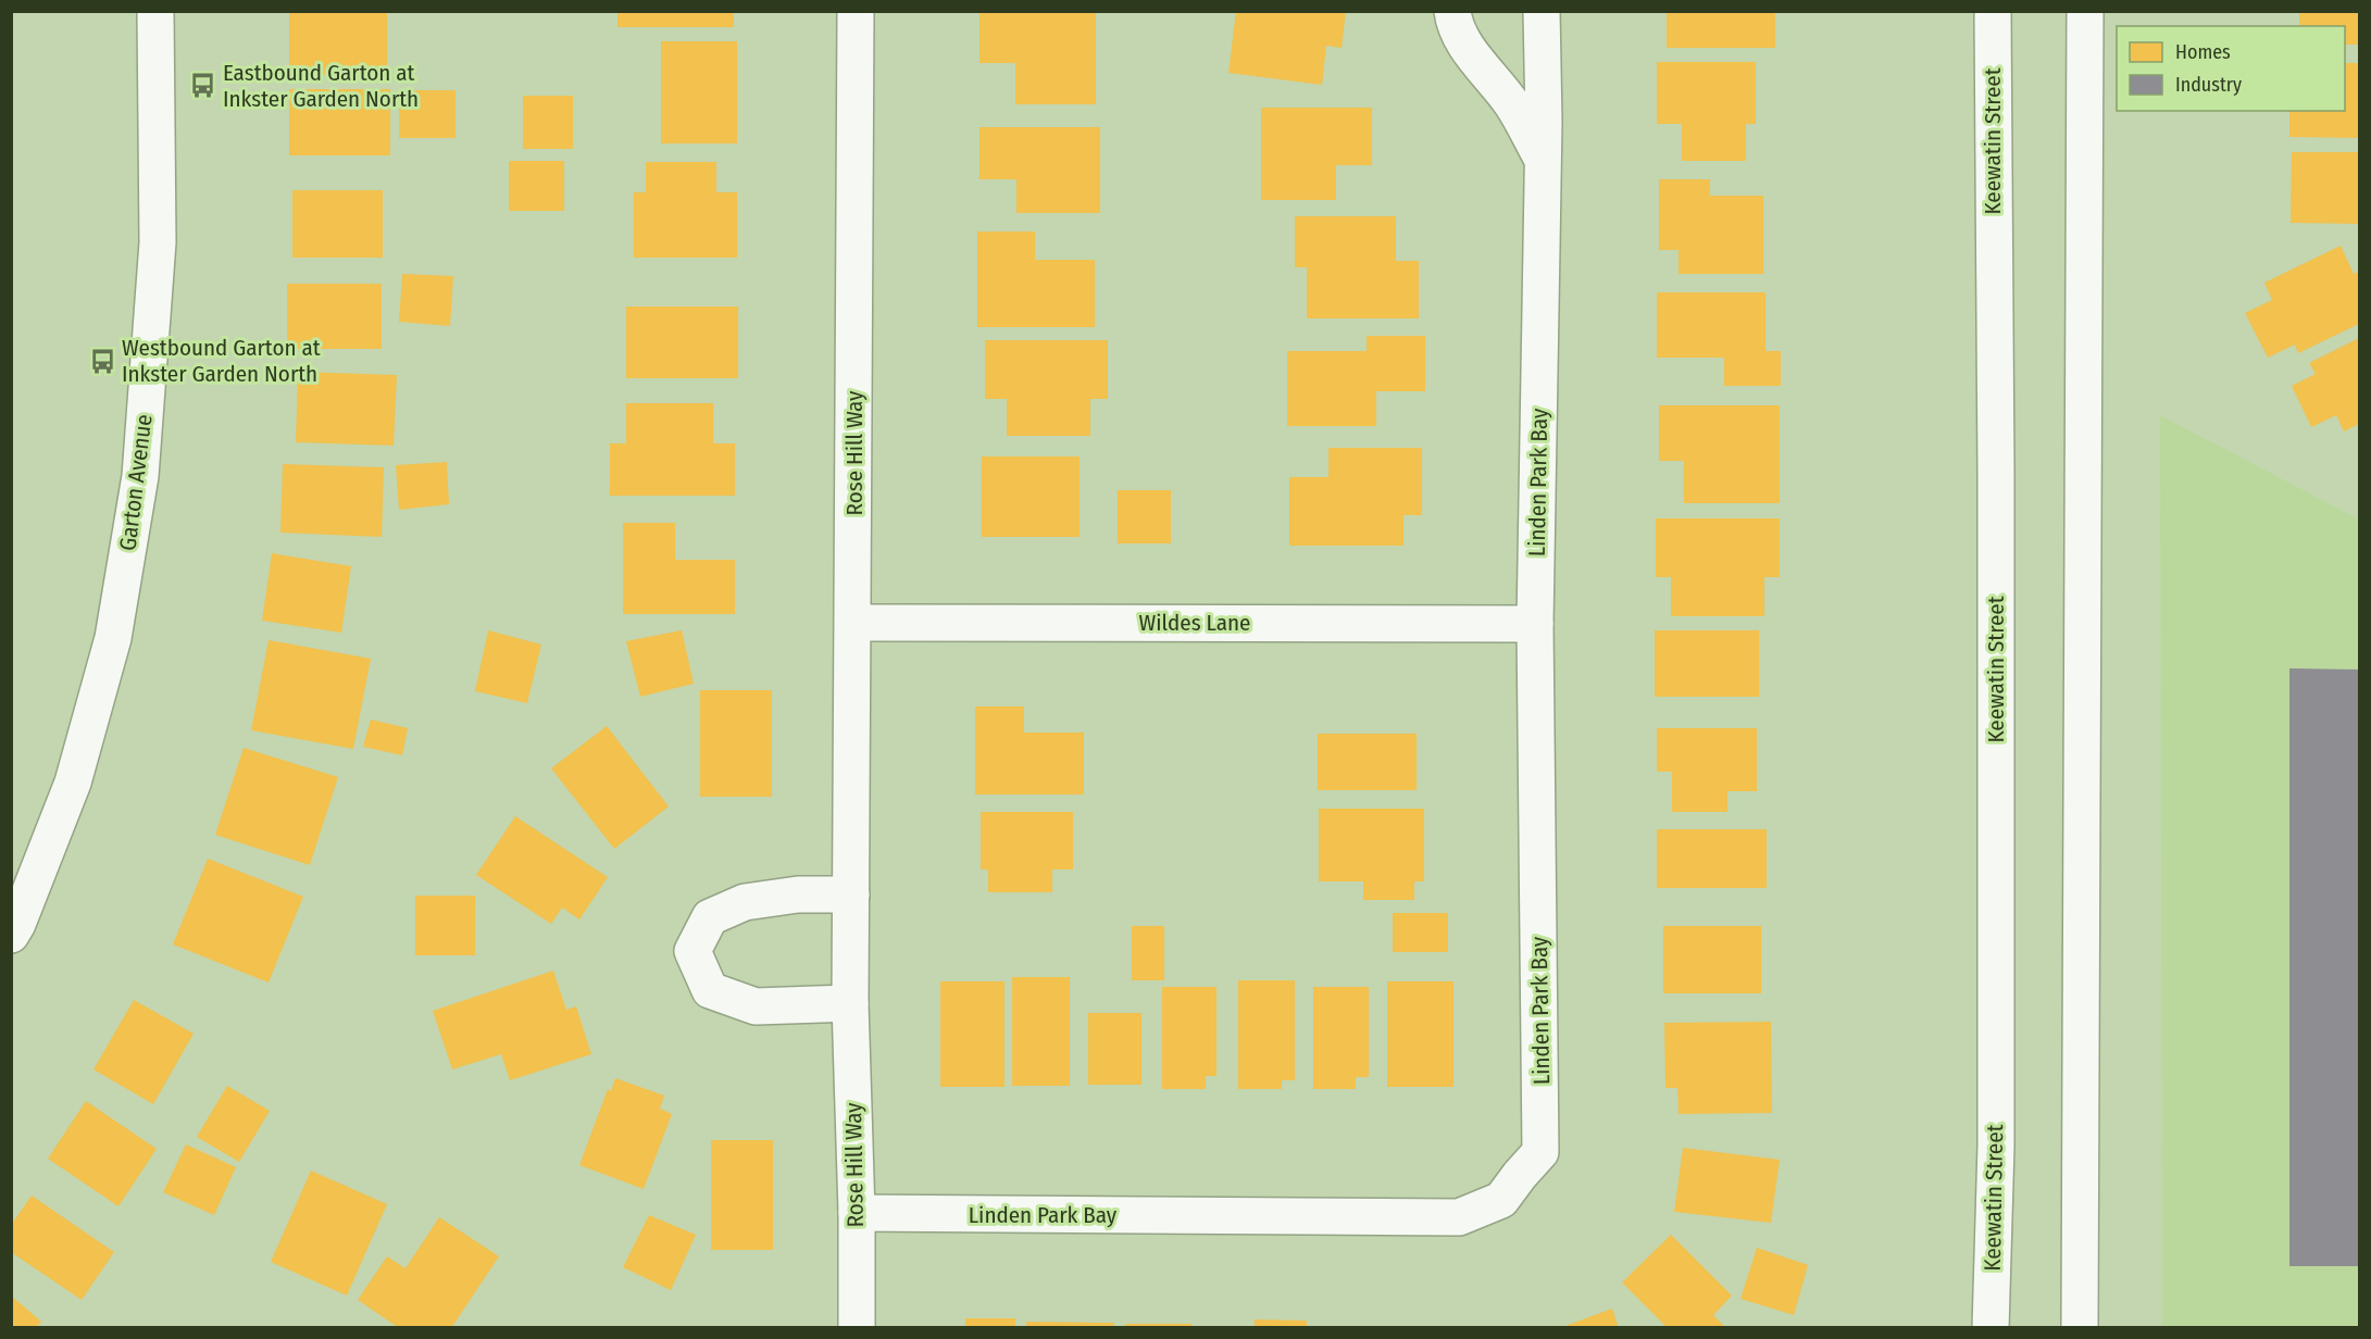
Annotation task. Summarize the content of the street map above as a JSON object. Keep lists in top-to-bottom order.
{
  "streets": {
    "street": [
      "Keewatin Street",
      "Rose Hill Way",
      "Garton Avenue",
      "Linden Park Bay",
      "Wildes Lane"
    ]
  },
  "crossings": [
    ["Rose Hill Way", "Linden Park Bay"],
    ["Rose Hill Way", "Wildes Lane"],
    ["Linden Park Bay", "Wildes Lane"]
  ],
  "places": {
    "bus stop": ["Eastbound Garton at Inkster Garden North", "Westbound Garton at Inkster Garden North"]
  },
  "legend": ["Homes", "Industry"]
}
